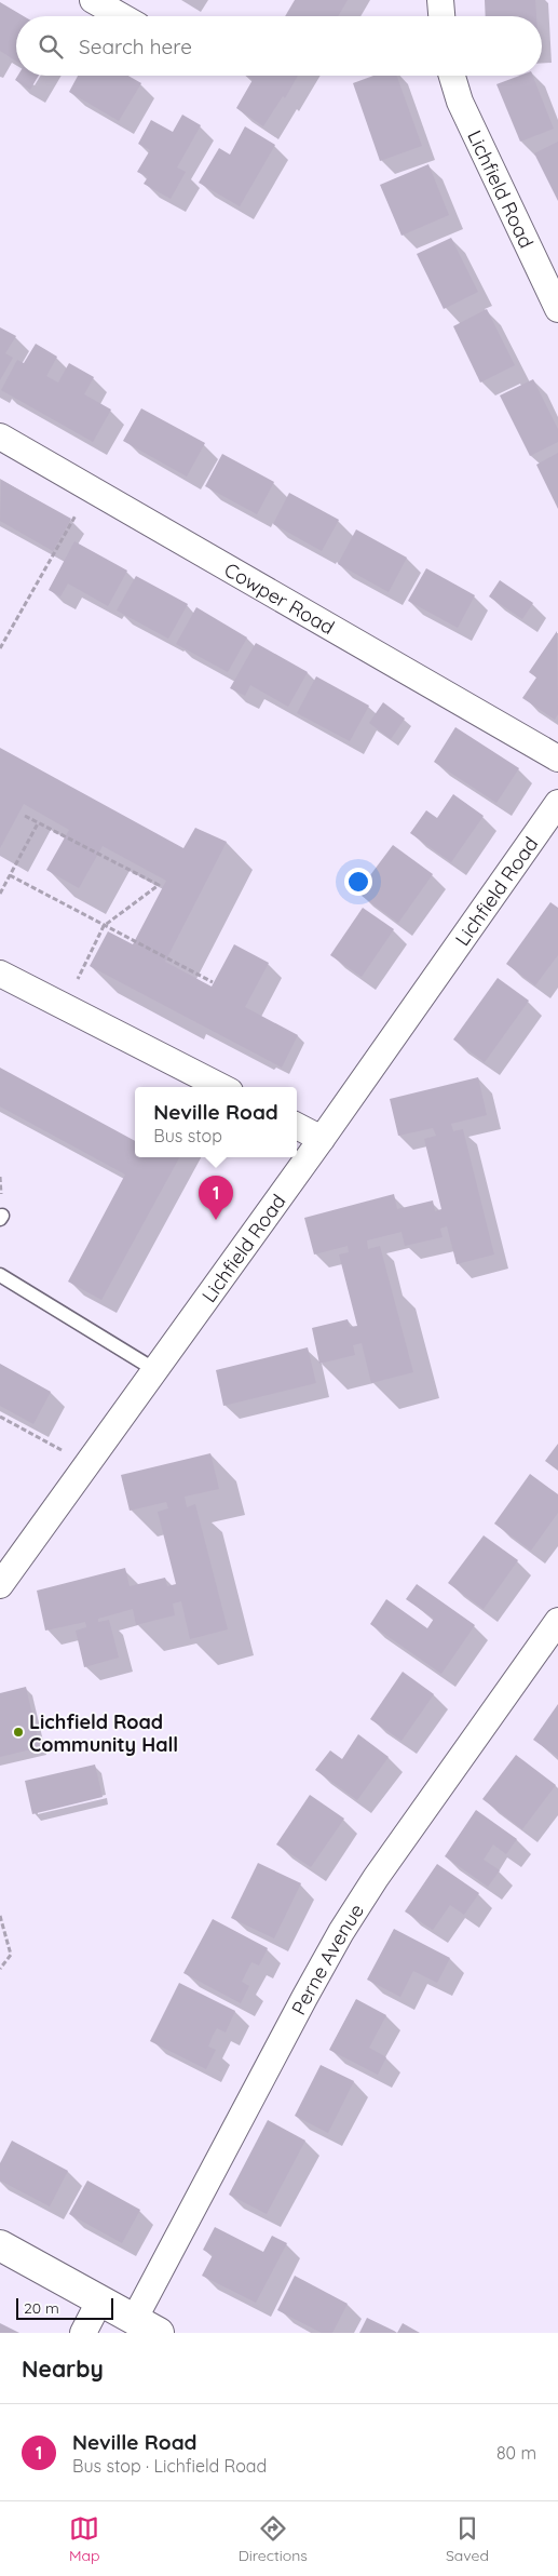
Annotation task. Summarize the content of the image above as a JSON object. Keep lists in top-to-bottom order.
{
  "streets": {
    "street": ["Lichfield Road", "Cowper Road", "Perne Avenue"]
  },
  "places": ["Lichfield Road Community Hall"],
  "scale_bar": "20 m",
  "page": {
    "search": "Search here",
    "popup": ["Neville Road", "Bus stop"],
    "pins": "1",
    "scale": "20 m",
    "heading": "Nearby",
    "list": [
      {
        "mark": "1",
        "name": "Neville Road",
        "note": "Bus stop · Lichfield Road",
        "value": "80 m"
      }
    ],
    "nav": ["Map", "Directions", "Saved"]
  }
}
